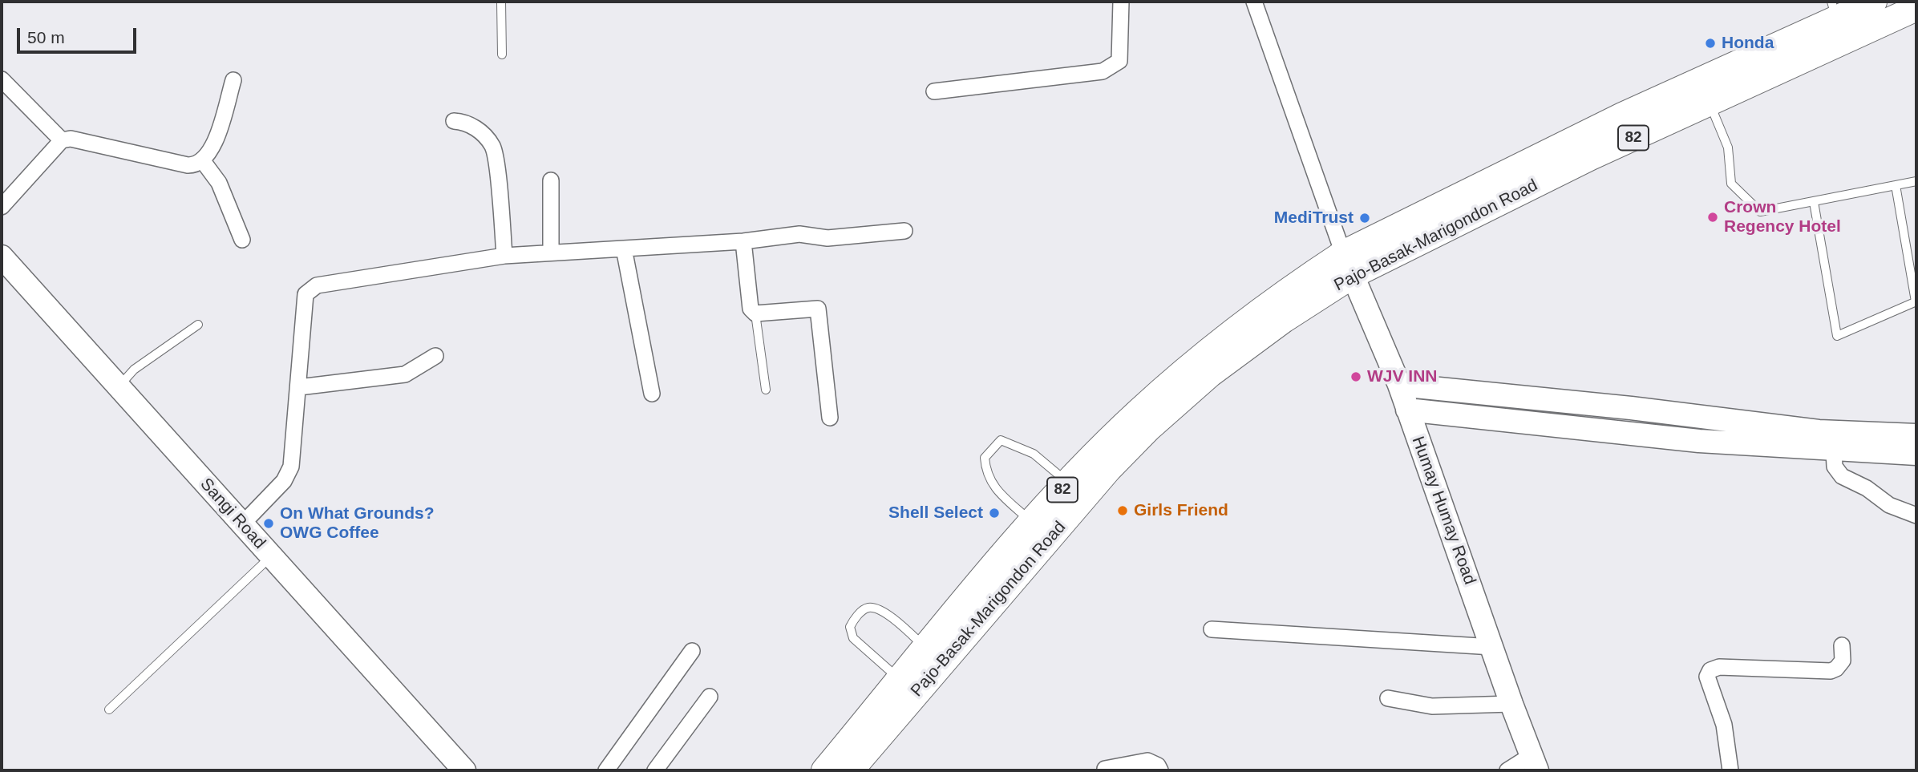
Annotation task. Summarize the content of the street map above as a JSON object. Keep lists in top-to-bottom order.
{
  "streets": {
    "main road": ["82", "Pajo-Basak-Marigondon Road"],
    "street": ["Humay Humay Road", "Sangi Road"]
  },
  "crossings": [
    ["Pajo-Basak-Marigondon Road", "Humay Humay Road"]
  ],
  "places": [
    "Honda",
    "Crown Regency Hotel",
    "MediTrust",
    "WJV INN",
    "Girls Friend",
    "Shell Select",
    "On What Grounds? OWG Coffee"
  ],
  "scale_bar": "50 m"
}
